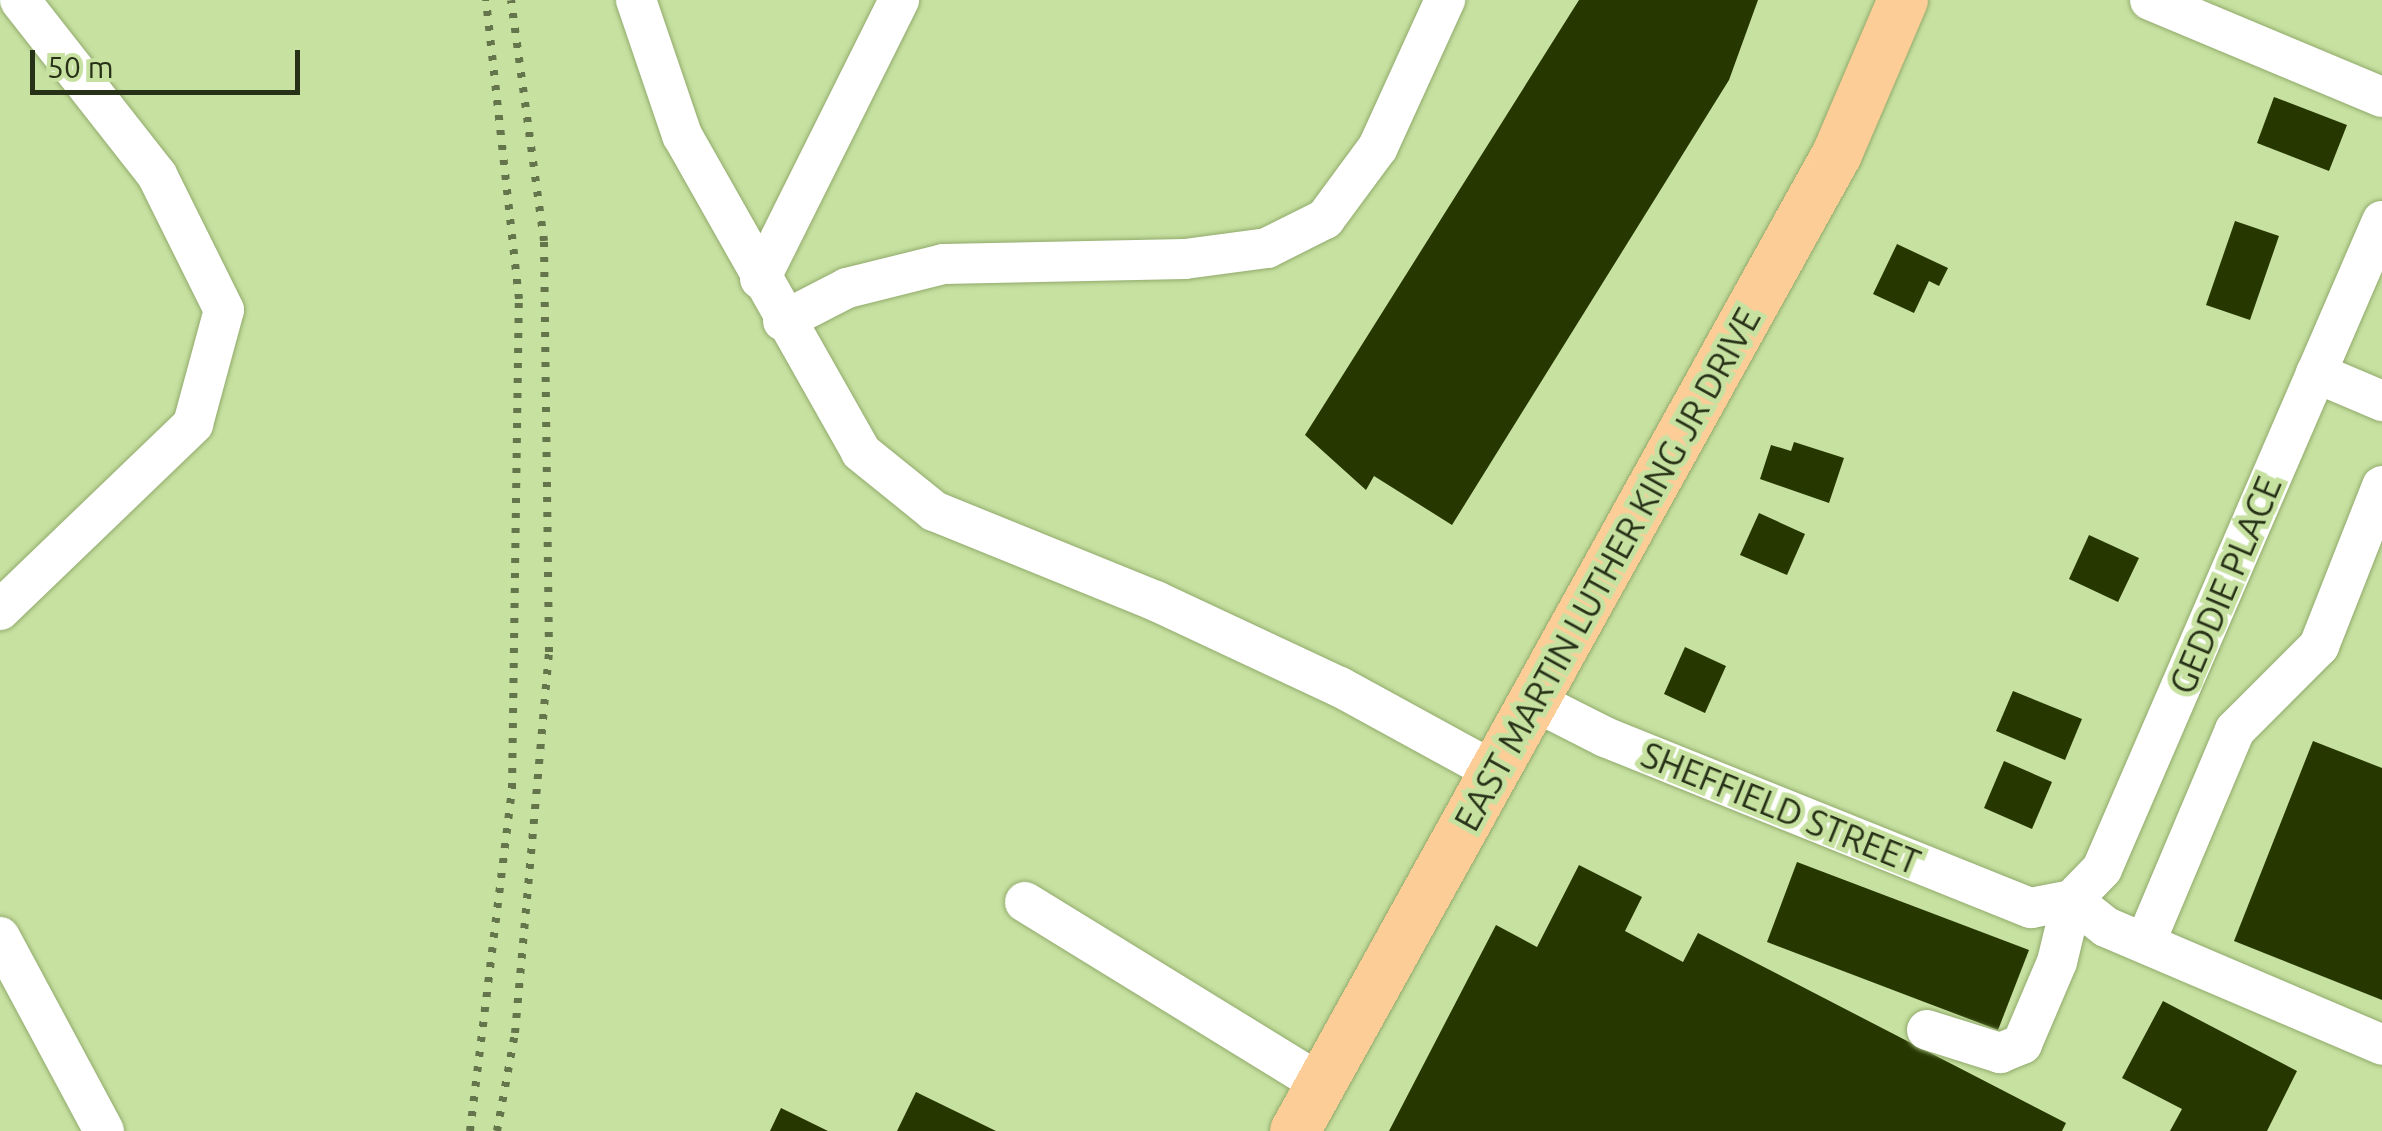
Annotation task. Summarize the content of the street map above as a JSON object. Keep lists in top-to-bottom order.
{
  "streets": {
    "main road": ["EAST MARTIN LUTHER KING JR DRIVE"],
    "street": ["GEDDIE PLACE", "SHEFFIELD STREET"]
  },
  "crossings": [
    ["EAST MARTIN LUTHER KING JR DRIVE", "SHEFFIELD STREET"],
    ["GEDDIE PLACE", "SHEFFIELD STREET"]
  ],
  "scale_bar": "50 m"
}
